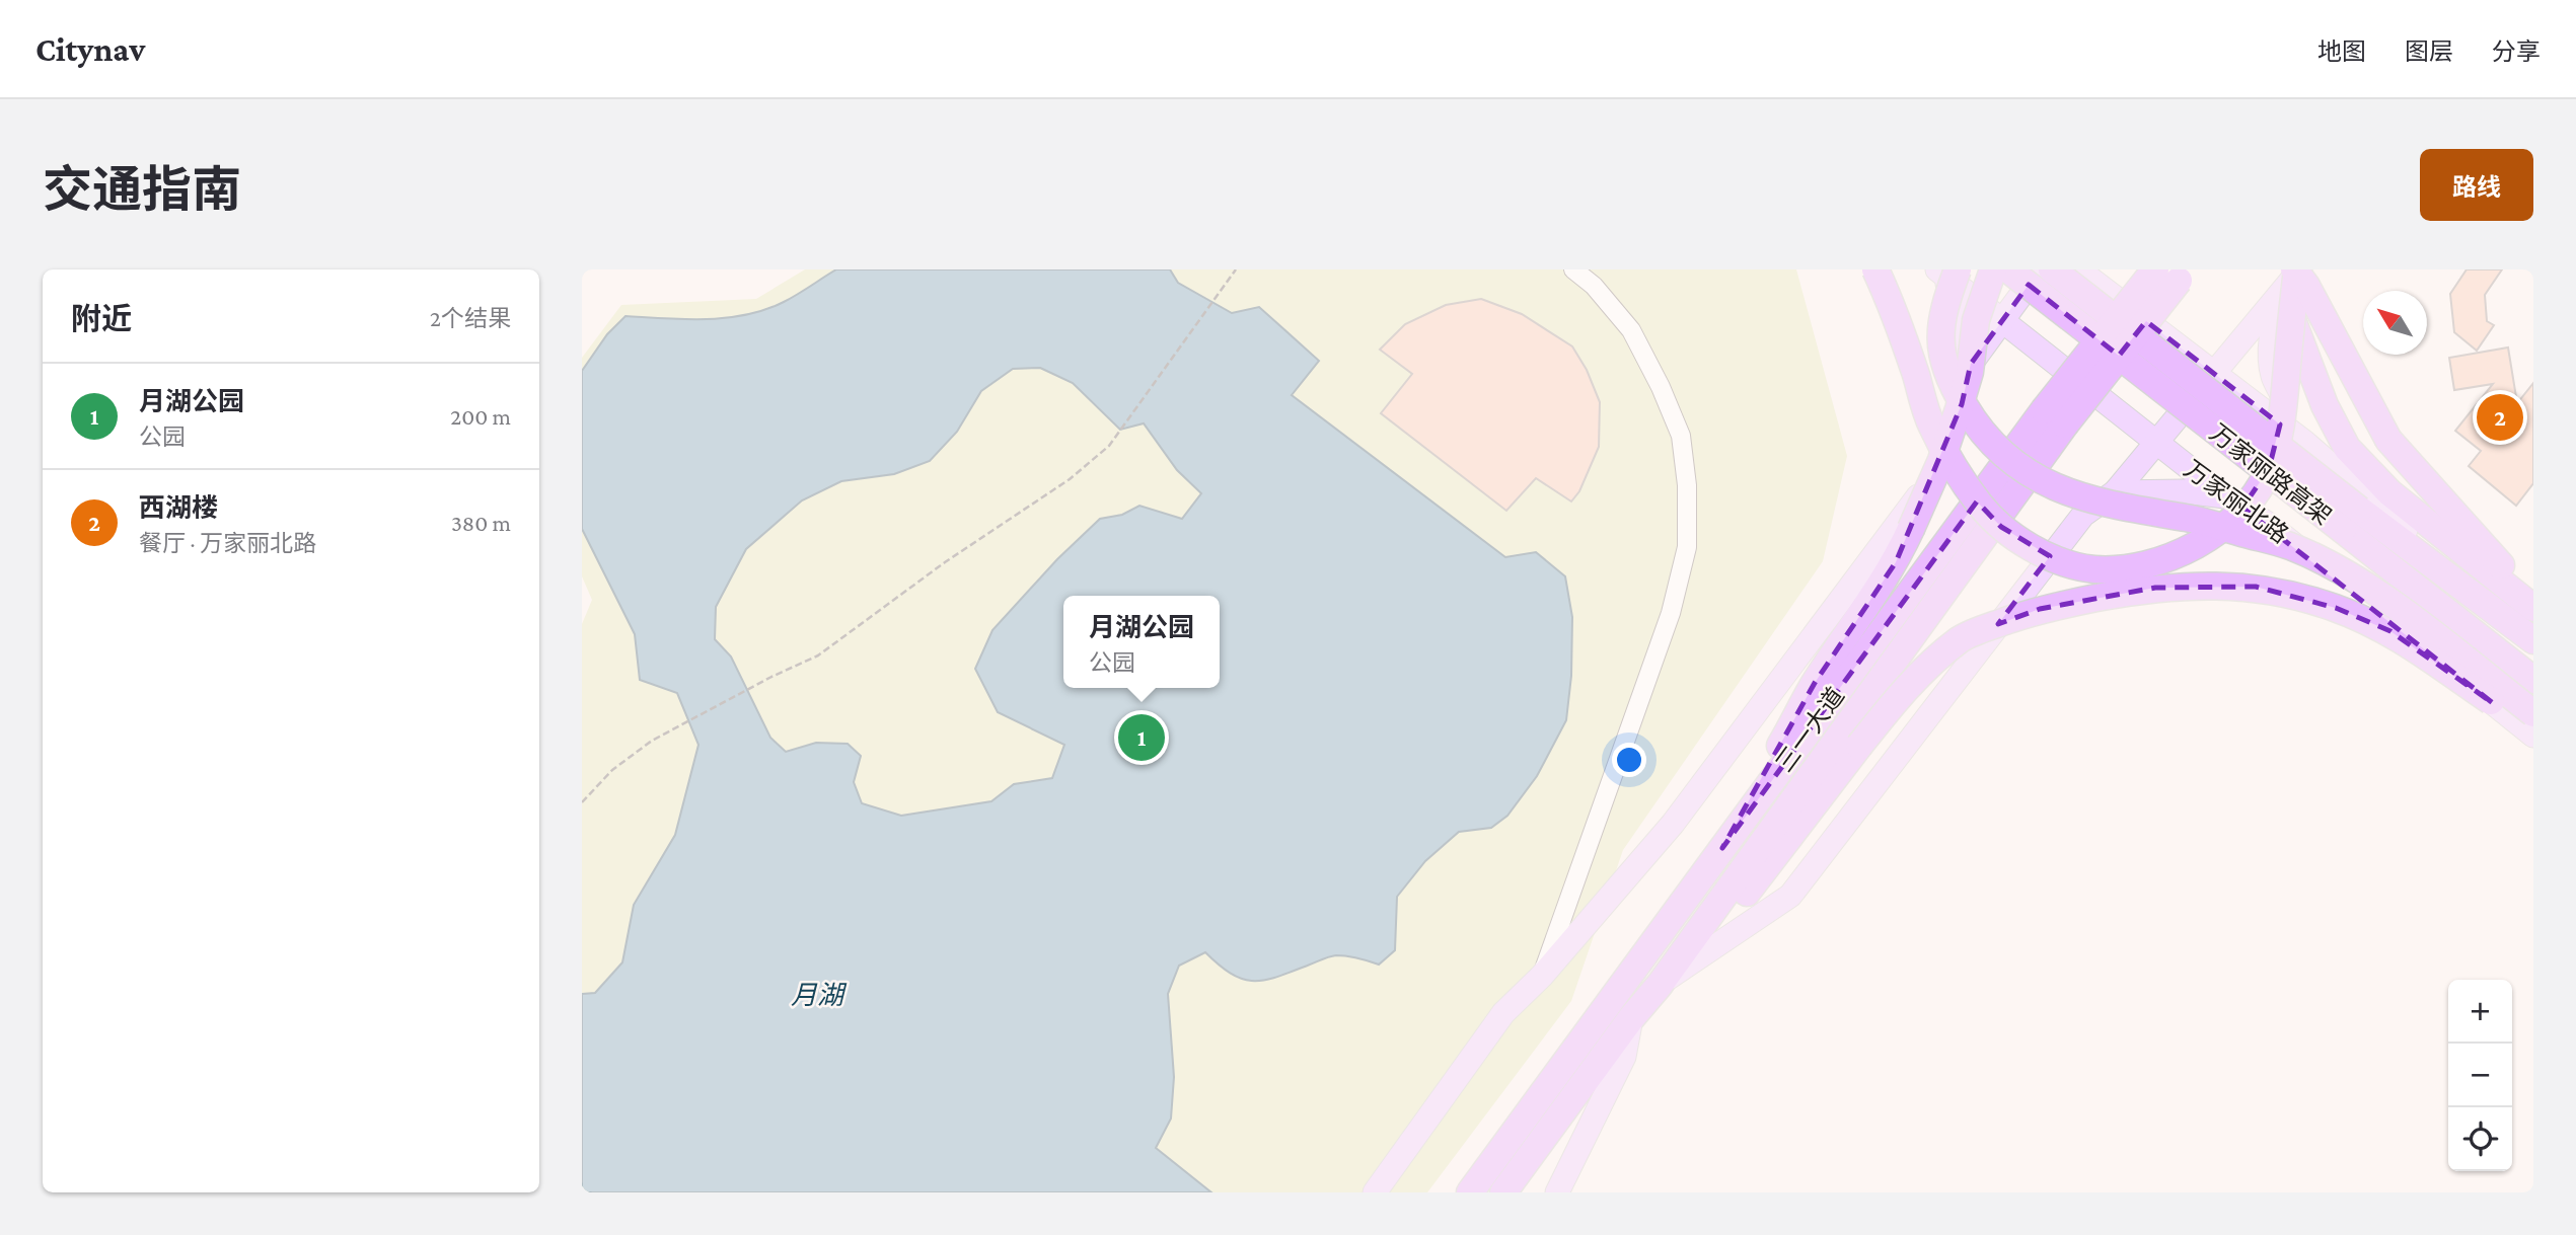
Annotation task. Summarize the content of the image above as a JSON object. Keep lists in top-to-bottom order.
{
  "streets": {
    "highway": ["万家丽路高架", "三一大道"],
    "main road": ["万家丽北路"]
  },
  "water": ["月湖"],
  "north": "top left",
  "page": {
    "header": "Citynav",
    "nav": ["地图", "图层", "分享"],
    "title": "交通指南",
    "buttons": "路线",
    "heading": ["附近", "2个结果"],
    "list": [
      {
        "mark": "1",
        "name": "月湖公园",
        "note": "公园",
        "value": "200 m"
      },
      {
        "mark": "2",
        "name": "西湖楼",
        "note": "餐厅 · 万家丽北路",
        "value": "380 m"
      }
    ],
    "pins": ["2", "1"],
    "popup": ["月湖公园", "公园"],
    "map_buttons": ["+", "−"]
  }
}
